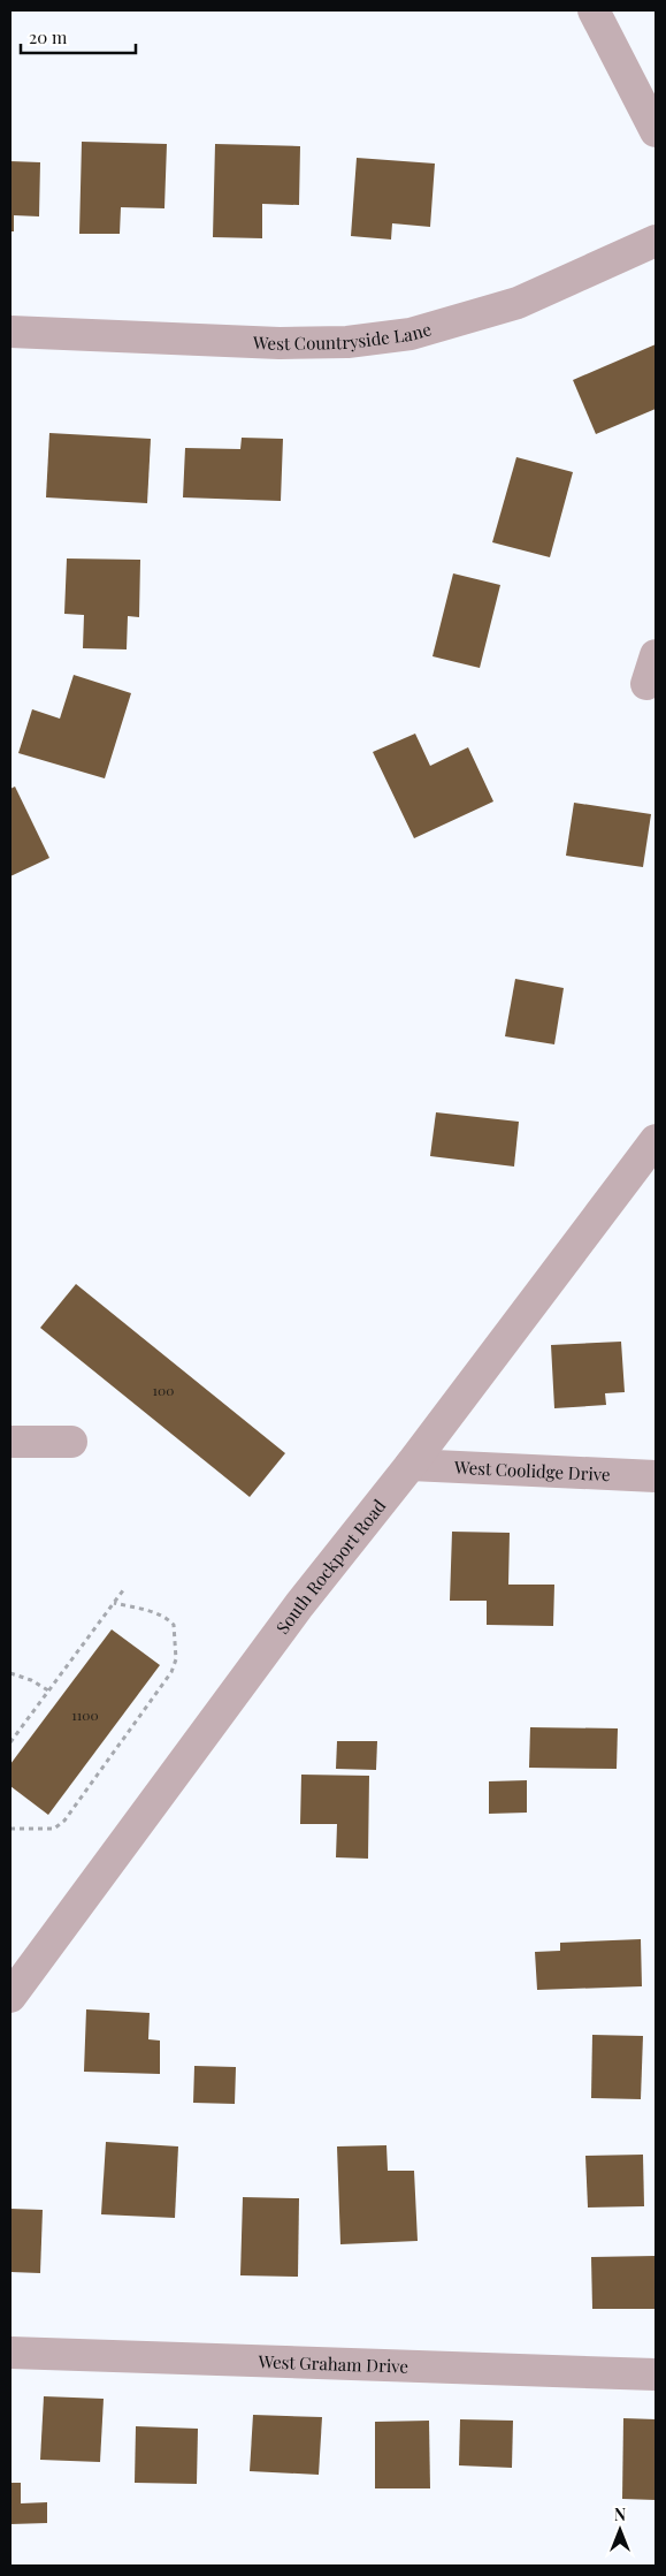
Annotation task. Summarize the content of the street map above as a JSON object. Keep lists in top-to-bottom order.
{
  "streets": {
    "street": [
      "West Countryside Lane",
      "West Coolidge Drive",
      "South Rockport Road",
      "West Graham Drive"
    ]
  },
  "crossings": [
    ["West Coolidge Drive", "South Rockport Road"]
  ],
  "house_numbers": ["100", "1100"],
  "scale_bar": "20 m",
  "north": "top"
}
